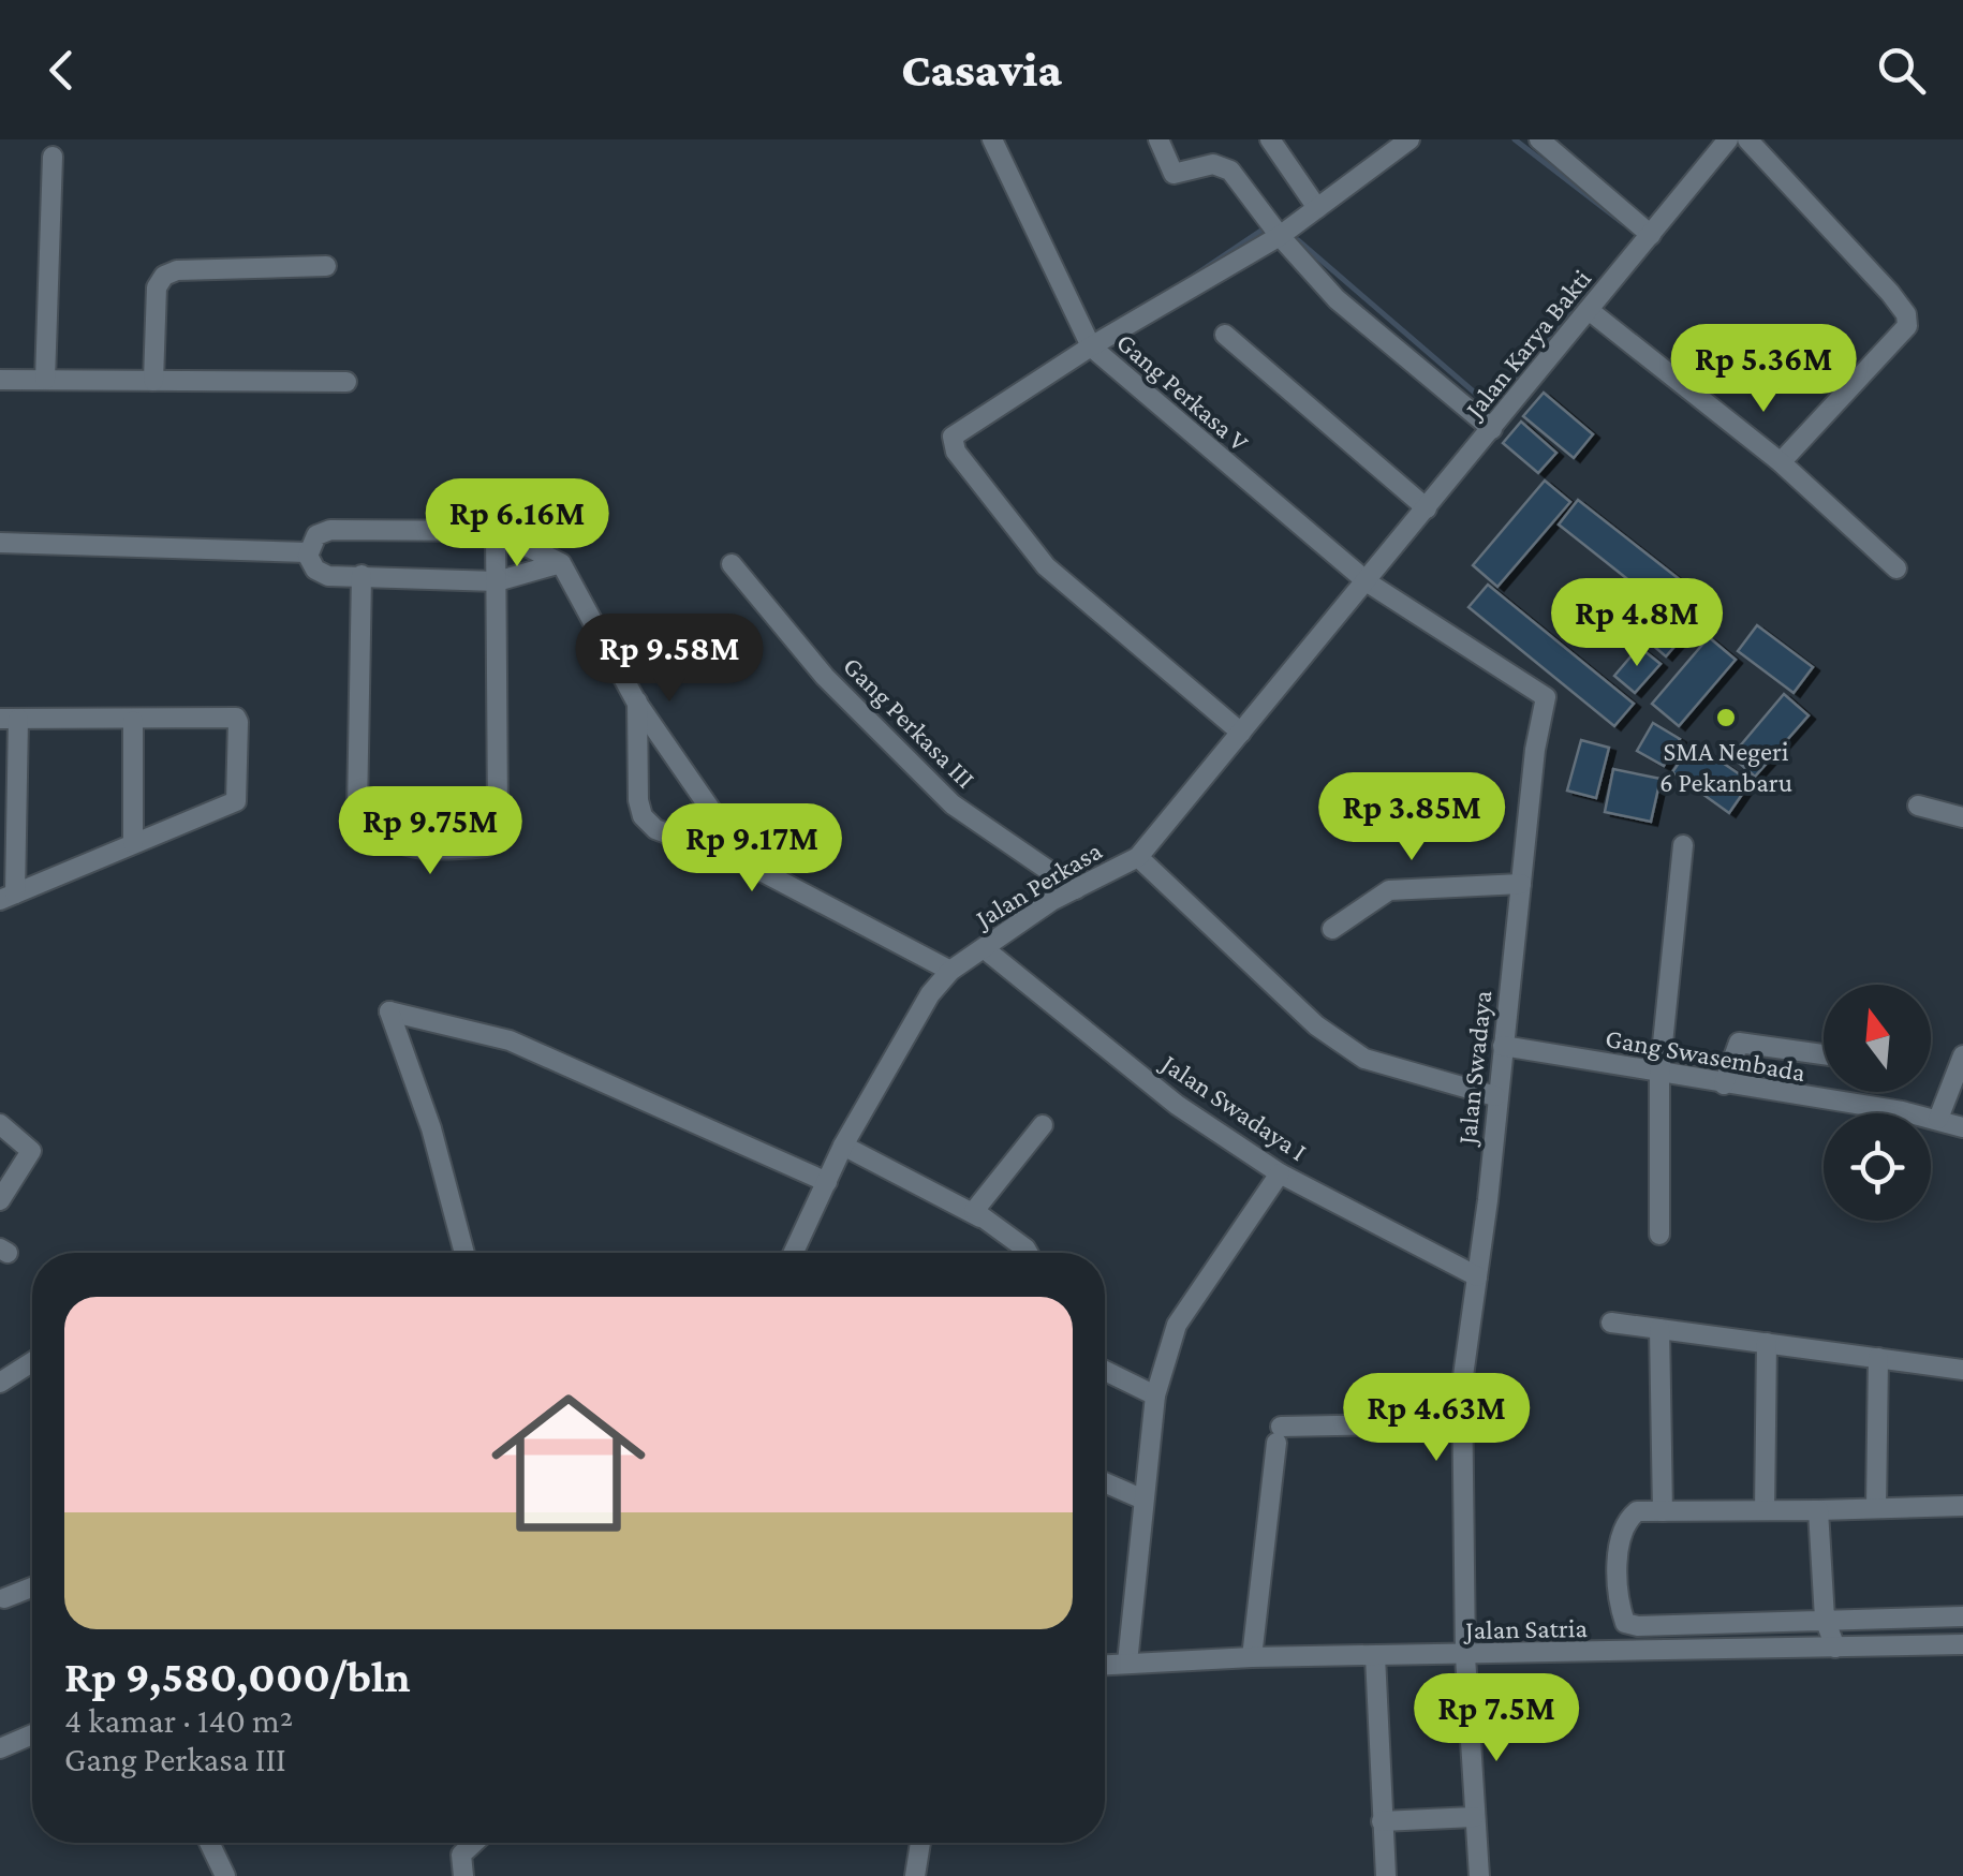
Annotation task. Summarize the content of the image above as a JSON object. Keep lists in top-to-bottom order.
{
  "streets": {
    "street": [
      "Jalan Karya Bakti",
      "Gang Perkasa V",
      "Gang Perkasa III",
      "Jalan Perkasa",
      "Gang Swasembada",
      "Jalan Swadaya",
      "Jalan Swadaya I",
      "Jalan Satria"
    ]
  },
  "crossings": [
    ["Jalan Karya Bakti", "Gang Perkasa V"],
    ["Jalan Karya Bakti", "Jalan Perkasa"],
    ["Jalan Karya Bakti", "Jalan Swadaya"],
    ["Gang Perkasa V", "Jalan Perkasa"],
    ["Gang Perkasa V", "Jalan Swadaya"],
    ["Gang Perkasa III", "Jalan Perkasa"],
    ["Jalan Perkasa", "Jalan Swadaya"],
    ["Jalan Perkasa", "Jalan Swadaya I"],
    ["Gang Swasembada", "Jalan Swadaya"],
    ["Jalan Swadaya", "Jalan Swadaya I"],
    ["Jalan Swadaya", "Jalan Satria"]
  ],
  "places": ["SMA Negeri 6 Pekanbaru"],
  "north": "top",
  "page": {
    "header": "Casavia",
    "price": [
      "Rp 5.36M",
      "Rp 6.16M",
      "Rp 4.8M",
      "Rp 9.58M",
      "Rp 3.85M",
      "Rp 9.75M",
      "Rp 9.17M",
      "Rp 4.63M",
      "Rp 7.5M"
    ],
    "list": [
      {
        "name": "Rp 9,580,000/bln",
        "note": "4 kamar · 140 m² · Gang Perkasa III"
      }
    ]
  }
}
